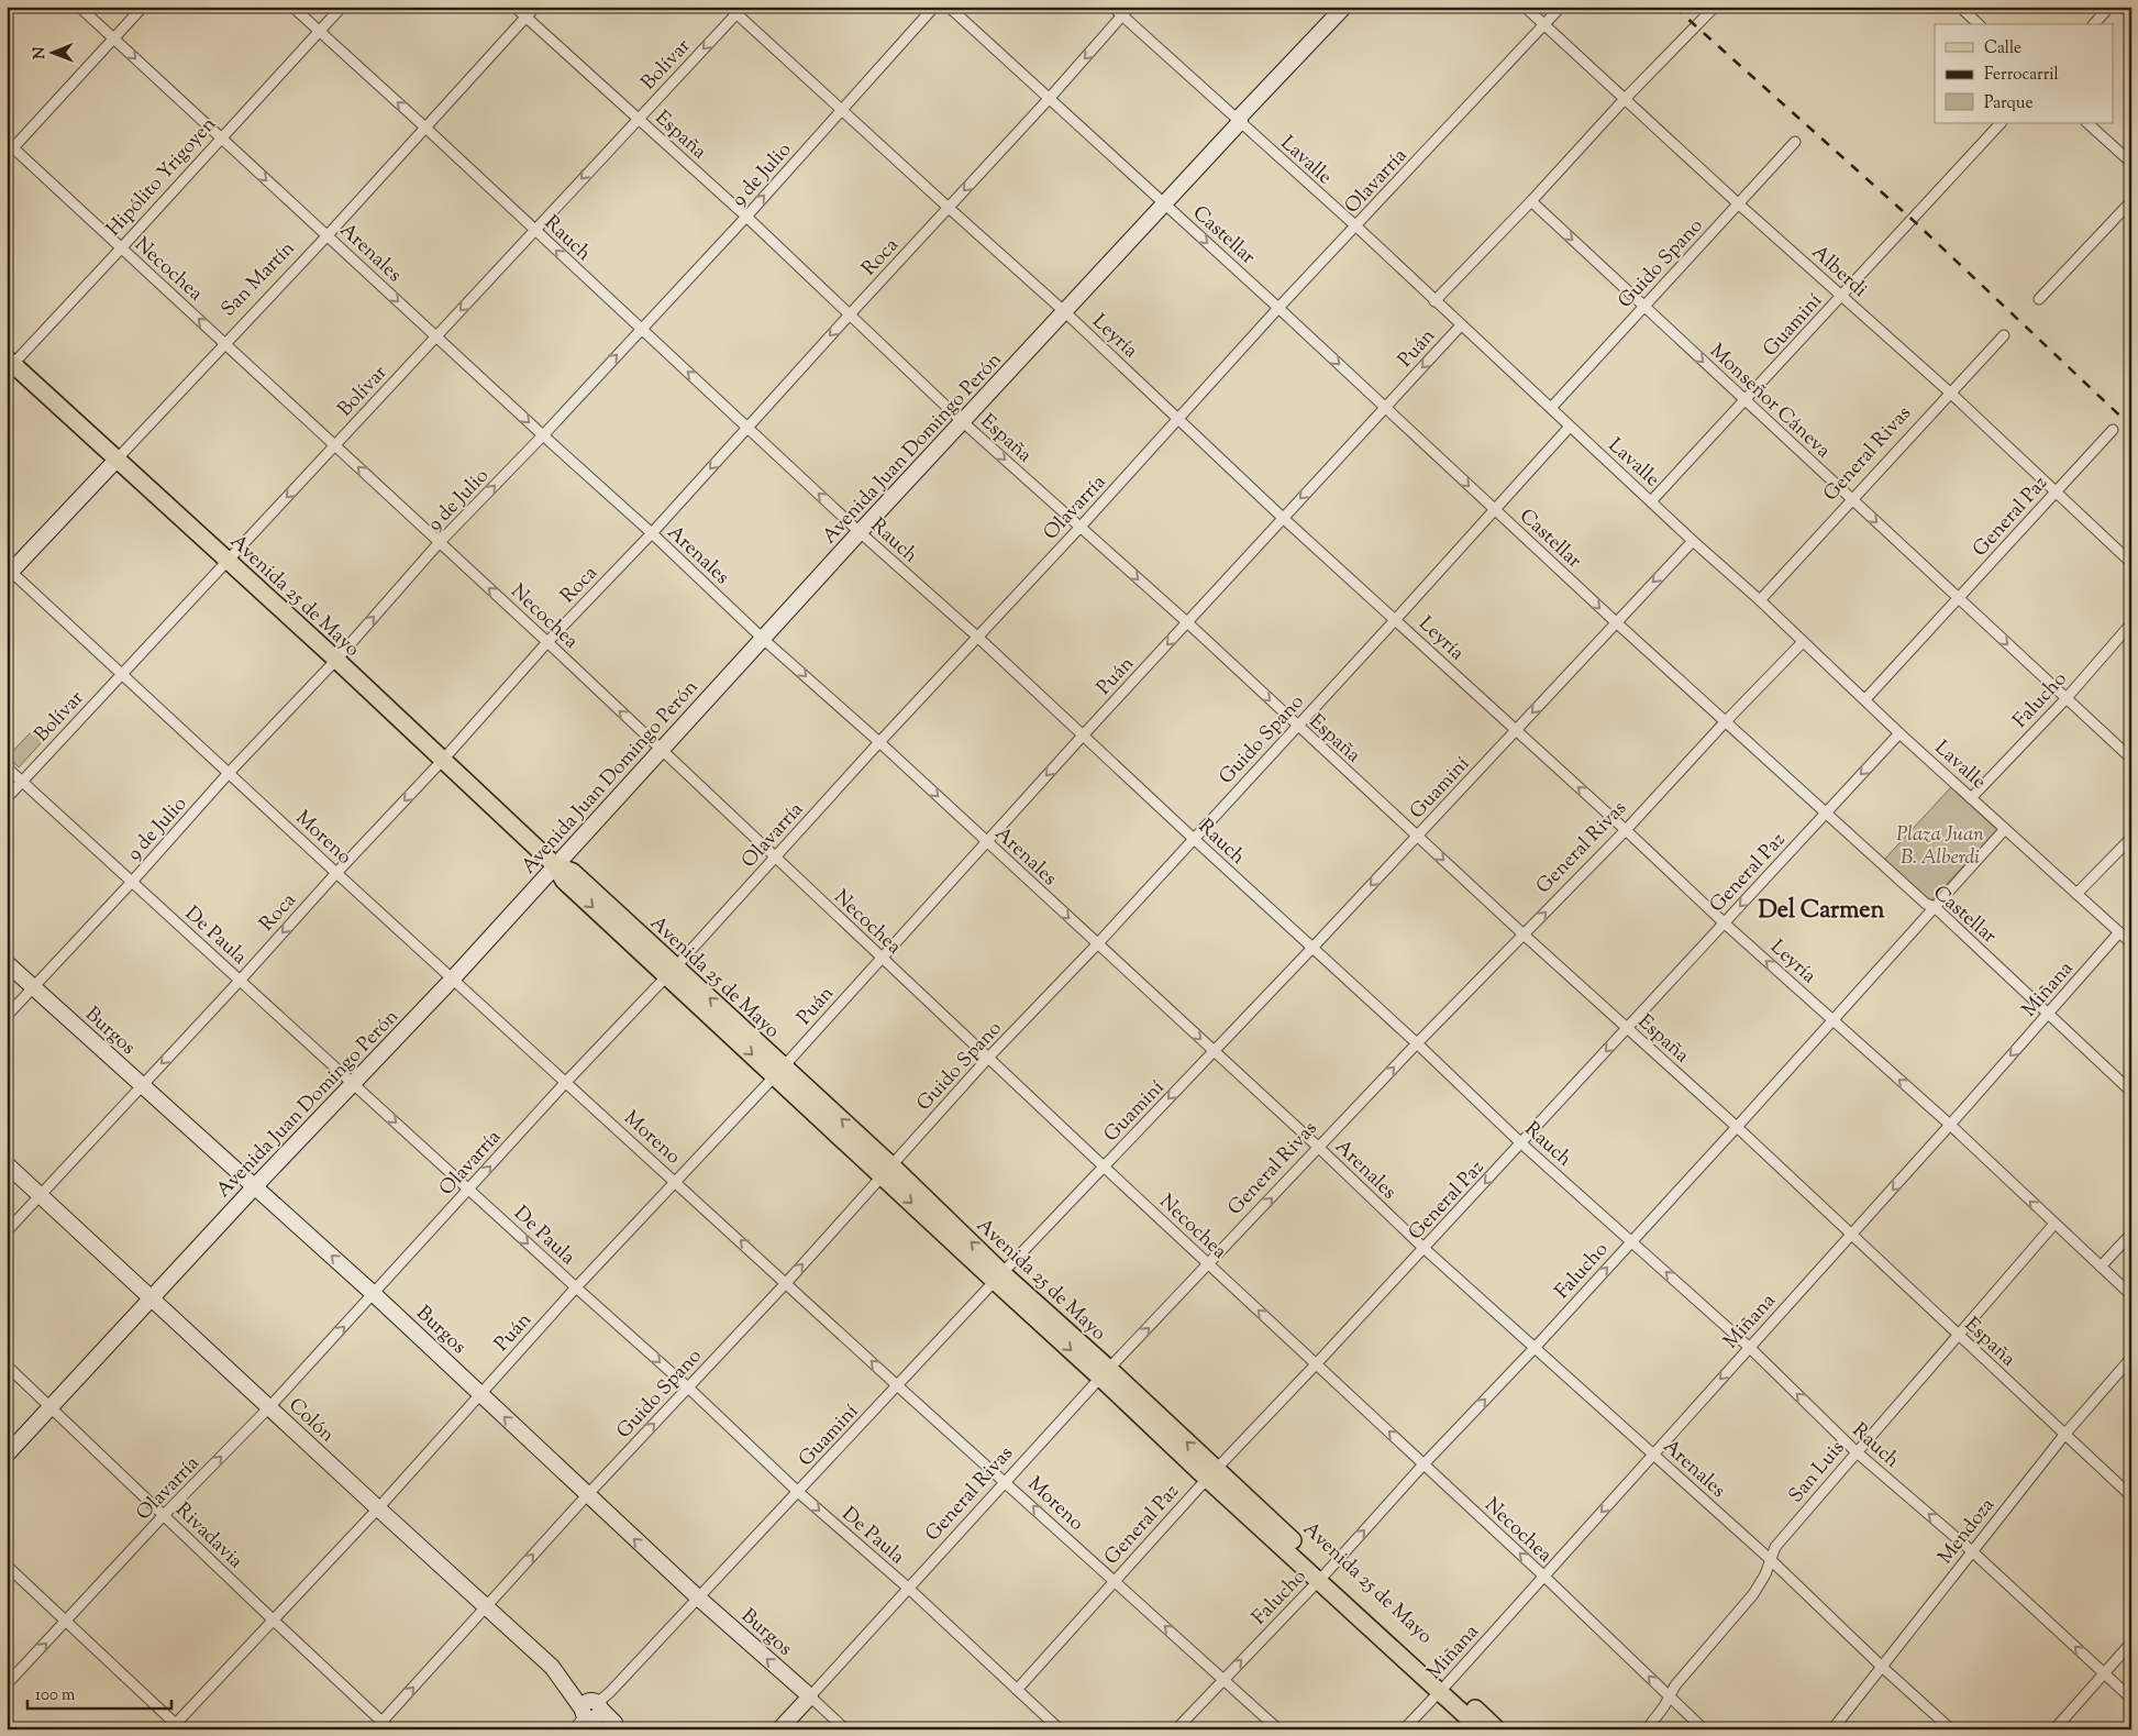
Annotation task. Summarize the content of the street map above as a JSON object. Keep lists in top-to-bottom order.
{
  "streets": {
    "main road": [
      "San Martín",
      "Avenida Juan Domingo Perón",
      "General Rivas",
      "Avenida 25 de Mayo",
      "Burgos",
      "Colón"
    ],
    "street": [
      "Bolívar",
      "España",
      "Lavalle",
      "9 de Julio",
      "Hipólito Yrigoyen",
      "Olavarría",
      "Castellar",
      "Rauch",
      "Arenales",
      "Roca",
      "Guido Spano",
      "Necochea",
      "Alberdi",
      "Guaminí",
      "Leyría",
      "Puán",
      "Monseñor Cáneva",
      "General Paz",
      "Falucho",
      "Moreno",
      "De Paula",
      "Miñana",
      "San Luis",
      "Mendoza",
      "Rivadavia"
    ]
  },
  "crossings": [
    ["Bolívar", "España"],
    ["Bolívar", "Rauch"],
    ["Bolívar", "Arenales"],
    ["Bolívar", "Necochea"],
    ["Bolívar", "Leyría"],
    ["Bolívar", "Avenida 25 de Mayo"],
    ["Bolívar", "Moreno"],
    ["Bolívar", "De Paula"],
    ["España", "9 de Julio"],
    ["España", "Olavarría"],
    ["España", "Roca"],
    ["España", "Guido Spano"],
    ["España", "San Martín"],
    ["España", "Guaminí"],
    ["España", "Puán"],
    ["España", "Avenida Juan Domingo Perón"],
    ["España", "General Rivas"],
    ["España", "General Paz"],
    ["España", "Falucho"],
    ["España", "Miñana"],
    ["España", "San Luis"],
    ["España", "Mendoza"],
    ["Lavalle", "Olavarría"],
    ["Lavalle", "Roca"],
    ["Lavalle", "Guido Spano"],
    ["Lavalle", "Guaminí"],
    ["Lavalle", "Puán"],
    ["Lavalle", "Avenida Juan Domingo Perón"],
    ["Lavalle", "General Rivas"],
    ["Lavalle", "General Paz"],
    ["Lavalle", "Falucho"],
    ["Lavalle", "Miñana"],
    ["9 de Julio", "Rauch"],
    ["9 de Julio", "Arenales"],
    ["9 de Julio", "Necochea"],
    ["9 de Julio", "Leyría"],
    ["9 de Julio", "Avenida 25 de Mayo"],
    ["9 de Julio", "Moreno"],
    ["9 de Julio", "De Paula"],
    ["9 de Julio", "Burgos"],
    ["Hipólito Yrigoyen", "Rauch"],
    ["Hipólito Yrigoyen", "Arenales"],
    ["Hipólito Yrigoyen", "Necochea"],
    ["Hipólito Yrigoyen", "Avenida 25 de Mayo"],
    ["Olavarría", "Castellar"],
    ["Olavarría", "Rauch"],
    ["Olavarría", "Arenales"],
    ["Olavarría", "Necochea"],
    ["Olavarría", "Alberdi"],
    ["Olavarría", "Leyría"],
    ["Olavarría", "Avenida 25 de Mayo"],
    ["Olavarría", "Moreno"],
    ["Olavarría", "De Paula"],
    ["Olavarría", "Burgos"],
    ["Olavarría", "Colón"],
    ["Olavarría", "Rivadavia"],
    ["Castellar", "Roca"],
    ["Castellar", "Guido Spano"],
    ["Castellar", "Guaminí"],
    ["Castellar", "Puán"],
    ["Castellar", "Avenida Juan Domingo Perón"],
    ["Castellar", "General Rivas"],
    ["Castellar", "General Paz"],
    ["Castellar", "Falucho"],
    ["Castellar", "Miñana"],
    ["Rauch", "Roca"],
    ["Rauch", "Guido Spano"],
    ["Rauch", "San Martín"],
    ["Rauch", "Guaminí"],
    ["Rauch", "Puán"],
    ["Rauch", "Avenida Juan Domingo Perón"],
    ["Rauch", "General Rivas"],
    ["Rauch", "General Paz"],
    ["Rauch", "Falucho"],
    ["Rauch", "Miñana"],
    ["Rauch", "San Luis"],
    ["Rauch", "Mendoza"],
    ["Arenales", "Roca"],
    ["Arenales", "Guido Spano"],
    ["Arenales", "San Martín"],
    ["Arenales", "Guaminí"],
    ["Arenales", "Puán"],
    ["Arenales", "Avenida Juan Domingo Perón"],
    ["Arenales", "General Rivas"],
    ["Arenales", "General Paz"],
    ["Arenales", "Falucho"],
    ["Arenales", "Miñana"],
    ["Arenales", "San Luis"],
    ["Arenales", "Mendoza"],
    ["Roca", "Necochea"],
    ["Roca", "Leyría"],
    ["Roca", "Avenida 25 de Mayo"],
    ["Roca", "Moreno"],
    ["Roca", "De Paula"],
    ["Roca", "Burgos"],
    ["Roca", "Colón"],
    ["Guido Spano", "Necochea"],
    ["Guido Spano", "Alberdi"],
    ["Guido Spano", "Leyría"],
    ["Guido Spano", "Monseñor Cáneva"],
    ["Guido Spano", "Avenida 25 de Mayo"],
    ["Guido Spano", "Moreno"],
    ["Guido Spano", "De Paula"],
    ["Guido Spano", "Burgos"],
    ["Guido Spano", "Colón"],
    ["Guido Spano", "Rivadavia"],
    ["Necochea", "San Martín"],
    ["Necochea", "Guaminí"],
    ["Necochea", "Puán"],
    ["Necochea", "Avenida Juan Domingo Perón"],
    ["Necochea", "General Rivas"],
    ["Necochea", "General Paz"],
    ["Necochea", "Falucho"],
    ["Necochea", "Miñana"],
    ["Necochea", "San Luis"],
    ["Alberdi", "Guaminí"],
    ["Alberdi", "Puán"],
    ["Alberdi", "General Rivas"],
    ["Alberdi", "General Paz"],
    ["San Martín", "Avenida 25 de Mayo"],
    ["San Martín", "Moreno"],
    ["Guaminí", "Leyría"],
    ["Guaminí", "Monseñor Cáneva"],
    ["Guaminí", "Avenida 25 de Mayo"],
    ["Guaminí", "Moreno"],
    ["Guaminí", "De Paula"],
    ["Guaminí", "Burgos"],
    ["Guaminí", "Colón"],
    ["Leyría", "Puán"],
    ["Leyría", "Avenida Juan Domingo Perón"],
    ["Leyría", "General Rivas"],
    ["Leyría", "General Paz"],
    ["Leyría", "Falucho"],
    ["Leyría", "Miñana"],
    ["Leyría", "San Luis"],
    ["Puán", "Monseñor Cáneva"],
    ["Puán", "Avenida 25 de Mayo"],
    ["Puán", "Moreno"],
    ["Puán", "De Paula"],
    ["Puán", "Burgos"],
    ["Puán", "Colón"],
    ["Puán", "Rivadavia"],
    ["Monseñor Cáneva", "General Rivas"],
    ["Monseñor Cáneva", "General Paz"],
    ["Monseñor Cáneva", "Falucho"],
    ["Avenida Juan Domingo Perón", "Avenida 25 de Mayo"],
    ["Avenida Juan Domingo Perón", "Moreno"],
    ["Avenida Juan Domingo Perón", "De Paula"],
    ["Avenida Juan Domingo Perón", "Burgos"],
    ["Avenida Juan Domingo Perón", "Colón"],
    ["Avenida Juan Domingo Perón", "Rivadavia"],
    ["General Rivas", "Avenida 25 de Mayo"],
    ["General Rivas", "Moreno"],
    ["General Rivas", "De Paula"],
    ["General Rivas", "Burgos"],
    ["General Paz", "Avenida 25 de Mayo"],
    ["General Paz", "Moreno"],
    ["General Paz", "De Paula"],
    ["Avenida 25 de Mayo", "Falucho"],
    ["Avenida 25 de Mayo", "Miñana"],
    ["Falucho", "Moreno"]
  ],
  "one_way": [
    "Bolívar",
    "9 de Julio",
    "Castellar",
    "Rauch",
    "Arenales",
    "Roca",
    "Necochea",
    "Monseñor Cáneva",
    "Falucho",
    "De Paula",
    "Miñana",
    "Burgos"
  ],
  "districts": ["Del Carmen"],
  "parks": ["Plaza Juan B. Alberdi"],
  "legend": ["Calle", "Ferrocarril", "Parque"],
  "scale_bar": "100 m",
  "north": "left"
}
